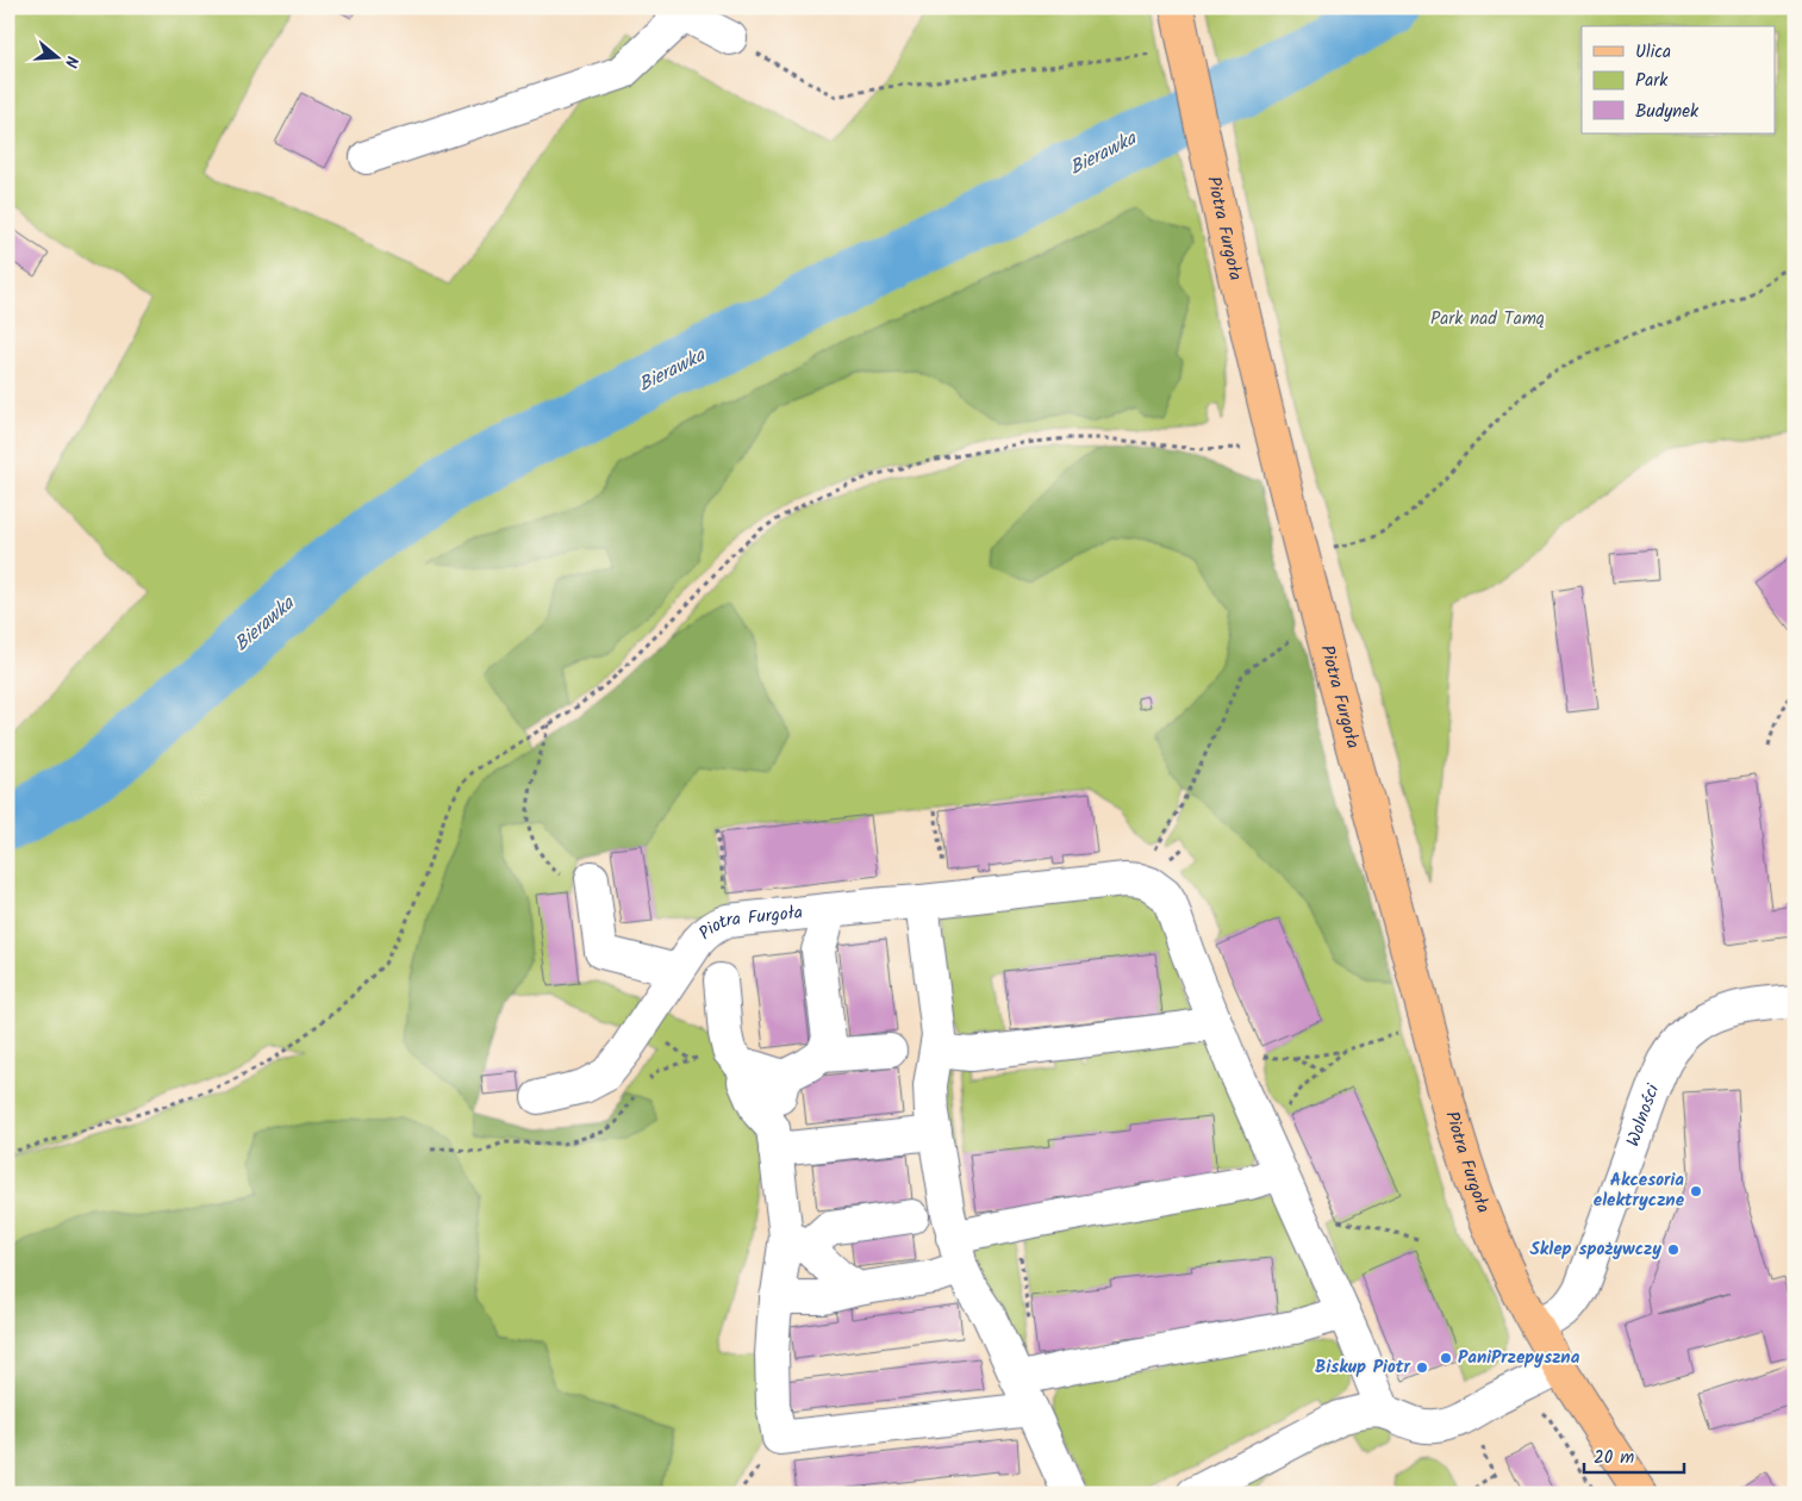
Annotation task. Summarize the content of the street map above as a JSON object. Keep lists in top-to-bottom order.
{
  "streets": {
    "main road": ["Piotra Furgoła"],
    "street": ["Wolności"]
  },
  "crossings": [
    ["Piotra Furgoła", "Wolności"]
  ],
  "water": ["Bierawka"],
  "parks": ["Park nad Tamą"],
  "places": [
    "Akcesoria elektryczne",
    "Sklep spożywczy",
    "PaniPrzepyszna",
    "Biskup Piotr"
  ],
  "legend": ["Ulica", "Park", "Budynek"],
  "scale_bar": "20 m",
  "north": "right"
}
